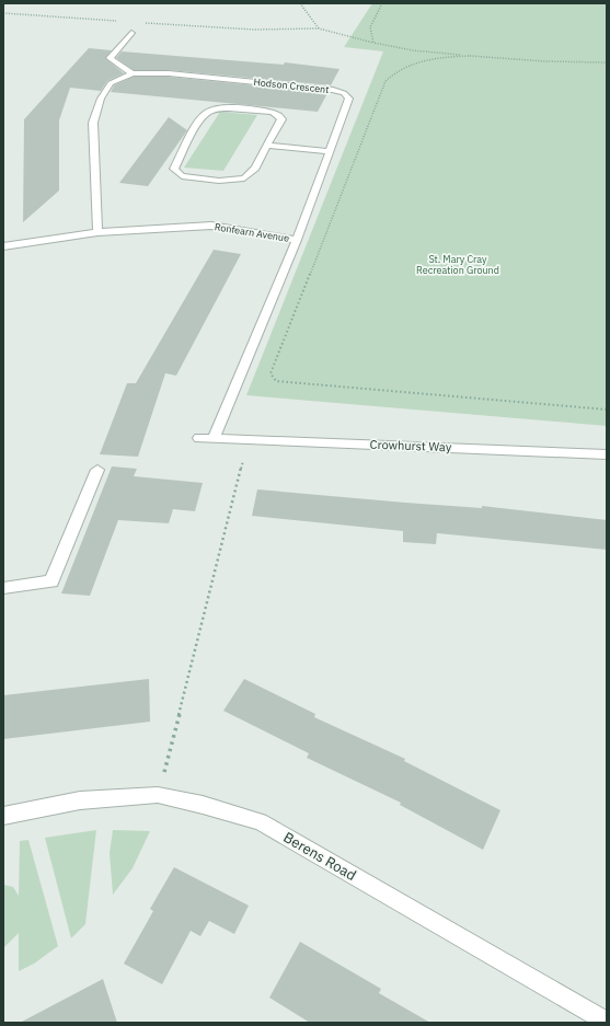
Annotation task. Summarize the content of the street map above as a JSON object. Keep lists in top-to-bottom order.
{
  "streets": {
    "street": [
      "Hodson Crescent",
      "Ronfearn Avenue",
      "Crowhurst Way",
      "Berens Road"
    ]
  },
  "crossings": [
    ["Hodson Crescent", "Ronfearn Avenue"],
    ["Ronfearn Avenue", "Crowhurst Way"]
  ],
  "parks": ["St. Mary Cray Recreation Ground"]
}
